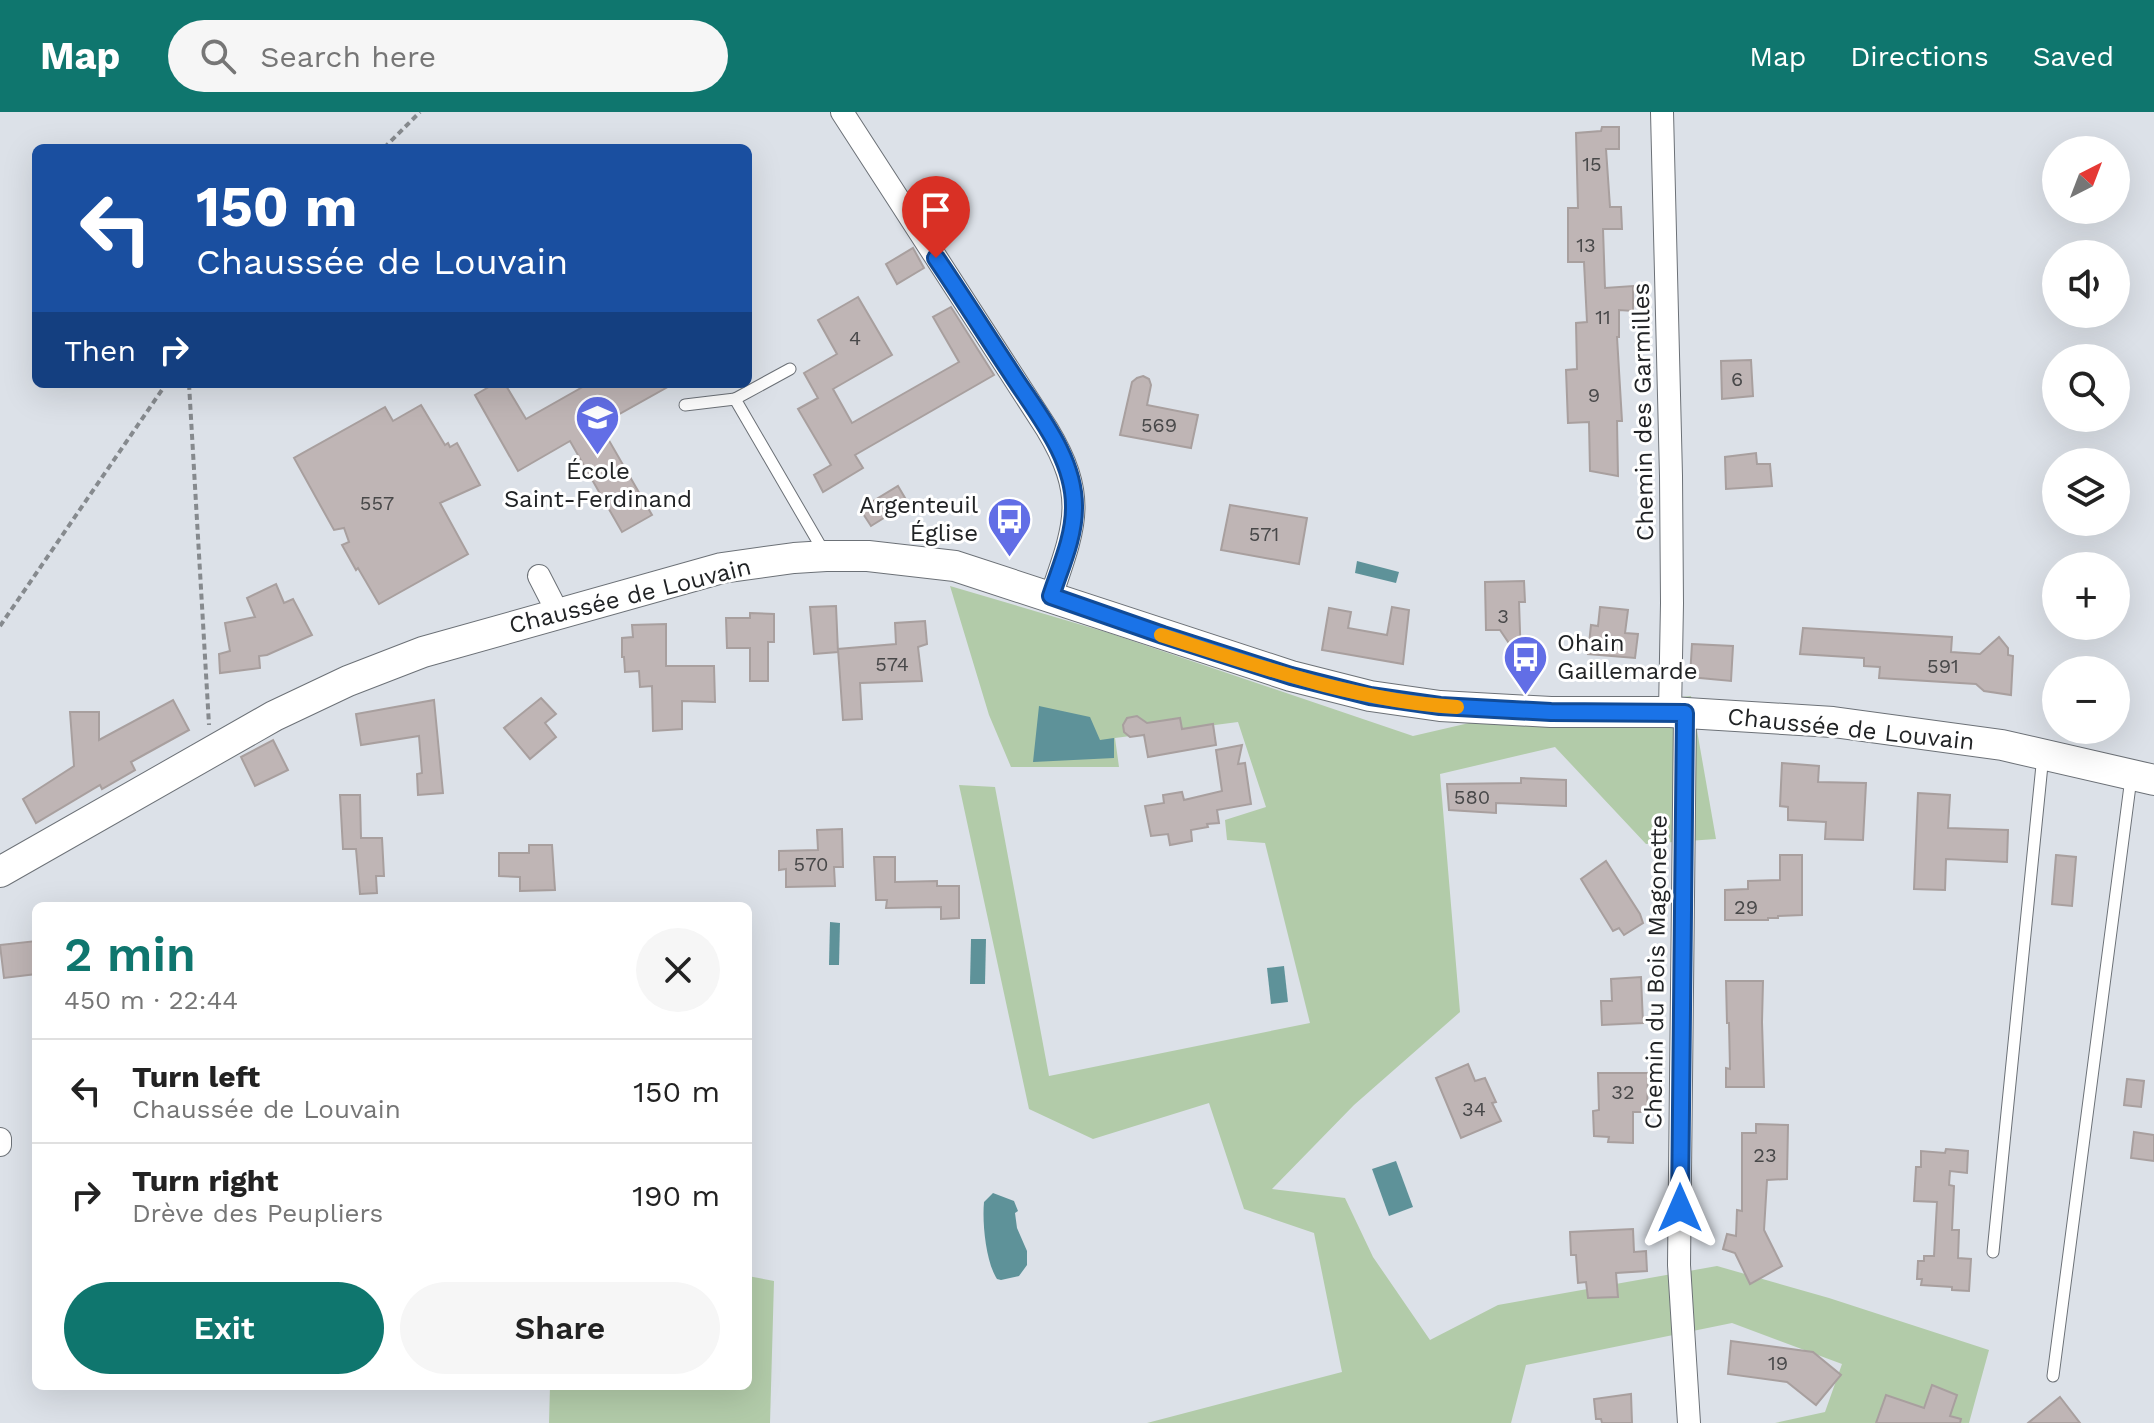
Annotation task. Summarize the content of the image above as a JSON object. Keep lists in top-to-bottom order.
{
  "streets": {
    "main road": ["Chaussée de Louvain"],
    "street": ["Chemin des Garmilles", "Chemin du Bois Magonette"]
  },
  "crossings": [
    ["Chemin des Garmilles", "Chaussée de Louvain"],
    ["Chemin des Garmilles", "Chemin du Bois Magonette"],
    ["Chaussée de Louvain", "Chemin du Bois Magonette"]
  ],
  "places": {
    "school or university": ["École Saint-Ferdinand"],
    "bus stop": ["Argenteuil Église", "Ohain Gaillemarde"]
  },
  "house_numbers": [
    "15",
    "13",
    "11",
    "4",
    "6",
    "9",
    "569",
    "557",
    "571",
    "3",
    "574",
    "591",
    "580",
    "570",
    "29",
    "32",
    "34",
    "23",
    "19"
  ],
  "north": "top right",
  "page": {
    "header": "Map",
    "search": "Search here",
    "nav": ["Map", "Directions", "Saved"],
    "map_buttons": ["+", "−"],
    "turn": ["150 m", "Chaussée de Louvain"],
    "then": "Then",
    "heading": ["2 min", "450 m · 22:44"],
    "list": [
      {
        "name": "Turn left",
        "note": "Chaussée de Louvain",
        "value": "150 m"
      },
      {
        "name": "Turn right",
        "note": "Drève des Peupliers",
        "value": "190 m"
      }
    ],
    "buttons": ["Exit", "Share"]
  }
}
